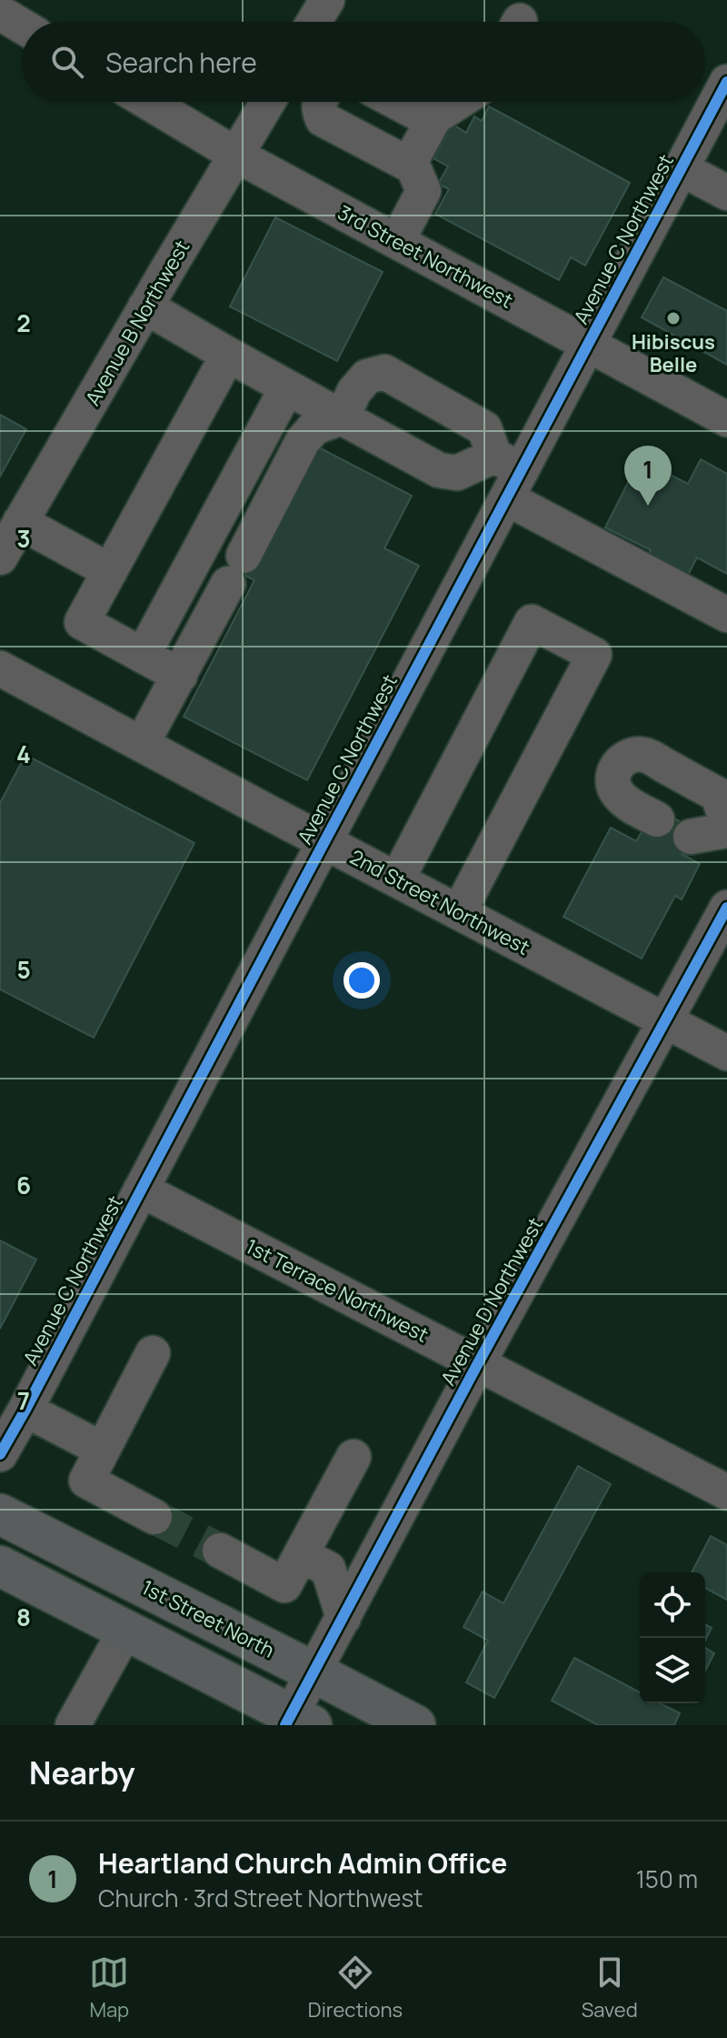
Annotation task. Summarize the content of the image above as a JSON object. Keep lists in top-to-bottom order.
{
  "streets": {
    "main road": ["1st Street North"],
    "street": [
      "Avenue C Northwest",
      "3rd Street Northwest",
      "Avenue B Northwest",
      "2nd Street Northwest",
      "1st Terrace Northwest",
      "Avenue D Northwest"
    ]
  },
  "crossings": [
    ["Avenue C Northwest", "3rd Street Northwest"],
    ["Avenue C Northwest", "2nd Street Northwest"],
    ["Avenue C Northwest", "1st Terrace Northwest"],
    ["3rd Street Northwest", "Avenue B Northwest"],
    ["2nd Street Northwest", "Avenue D Northwest"],
    ["1st Terrace Northwest", "Avenue D Northwest"],
    ["Avenue D Northwest", "1st Street North"]
  ],
  "places": ["Hibiscus Belle"],
  "page": {
    "search": "Search here",
    "pins": "1",
    "heading": "Nearby",
    "list": [
      {
        "mark": "1",
        "name": "Heartland Church Admin Office",
        "note": "Church · 3rd Street Northwest",
        "value": "150 m"
      }
    ],
    "nav": ["Map", "Directions", "Saved"]
  },
  "grid": {
    "rows": [
      "2",
      "3",
      "4",
      "5",
      "6",
      "7",
      "8"
    ]
  }
}
